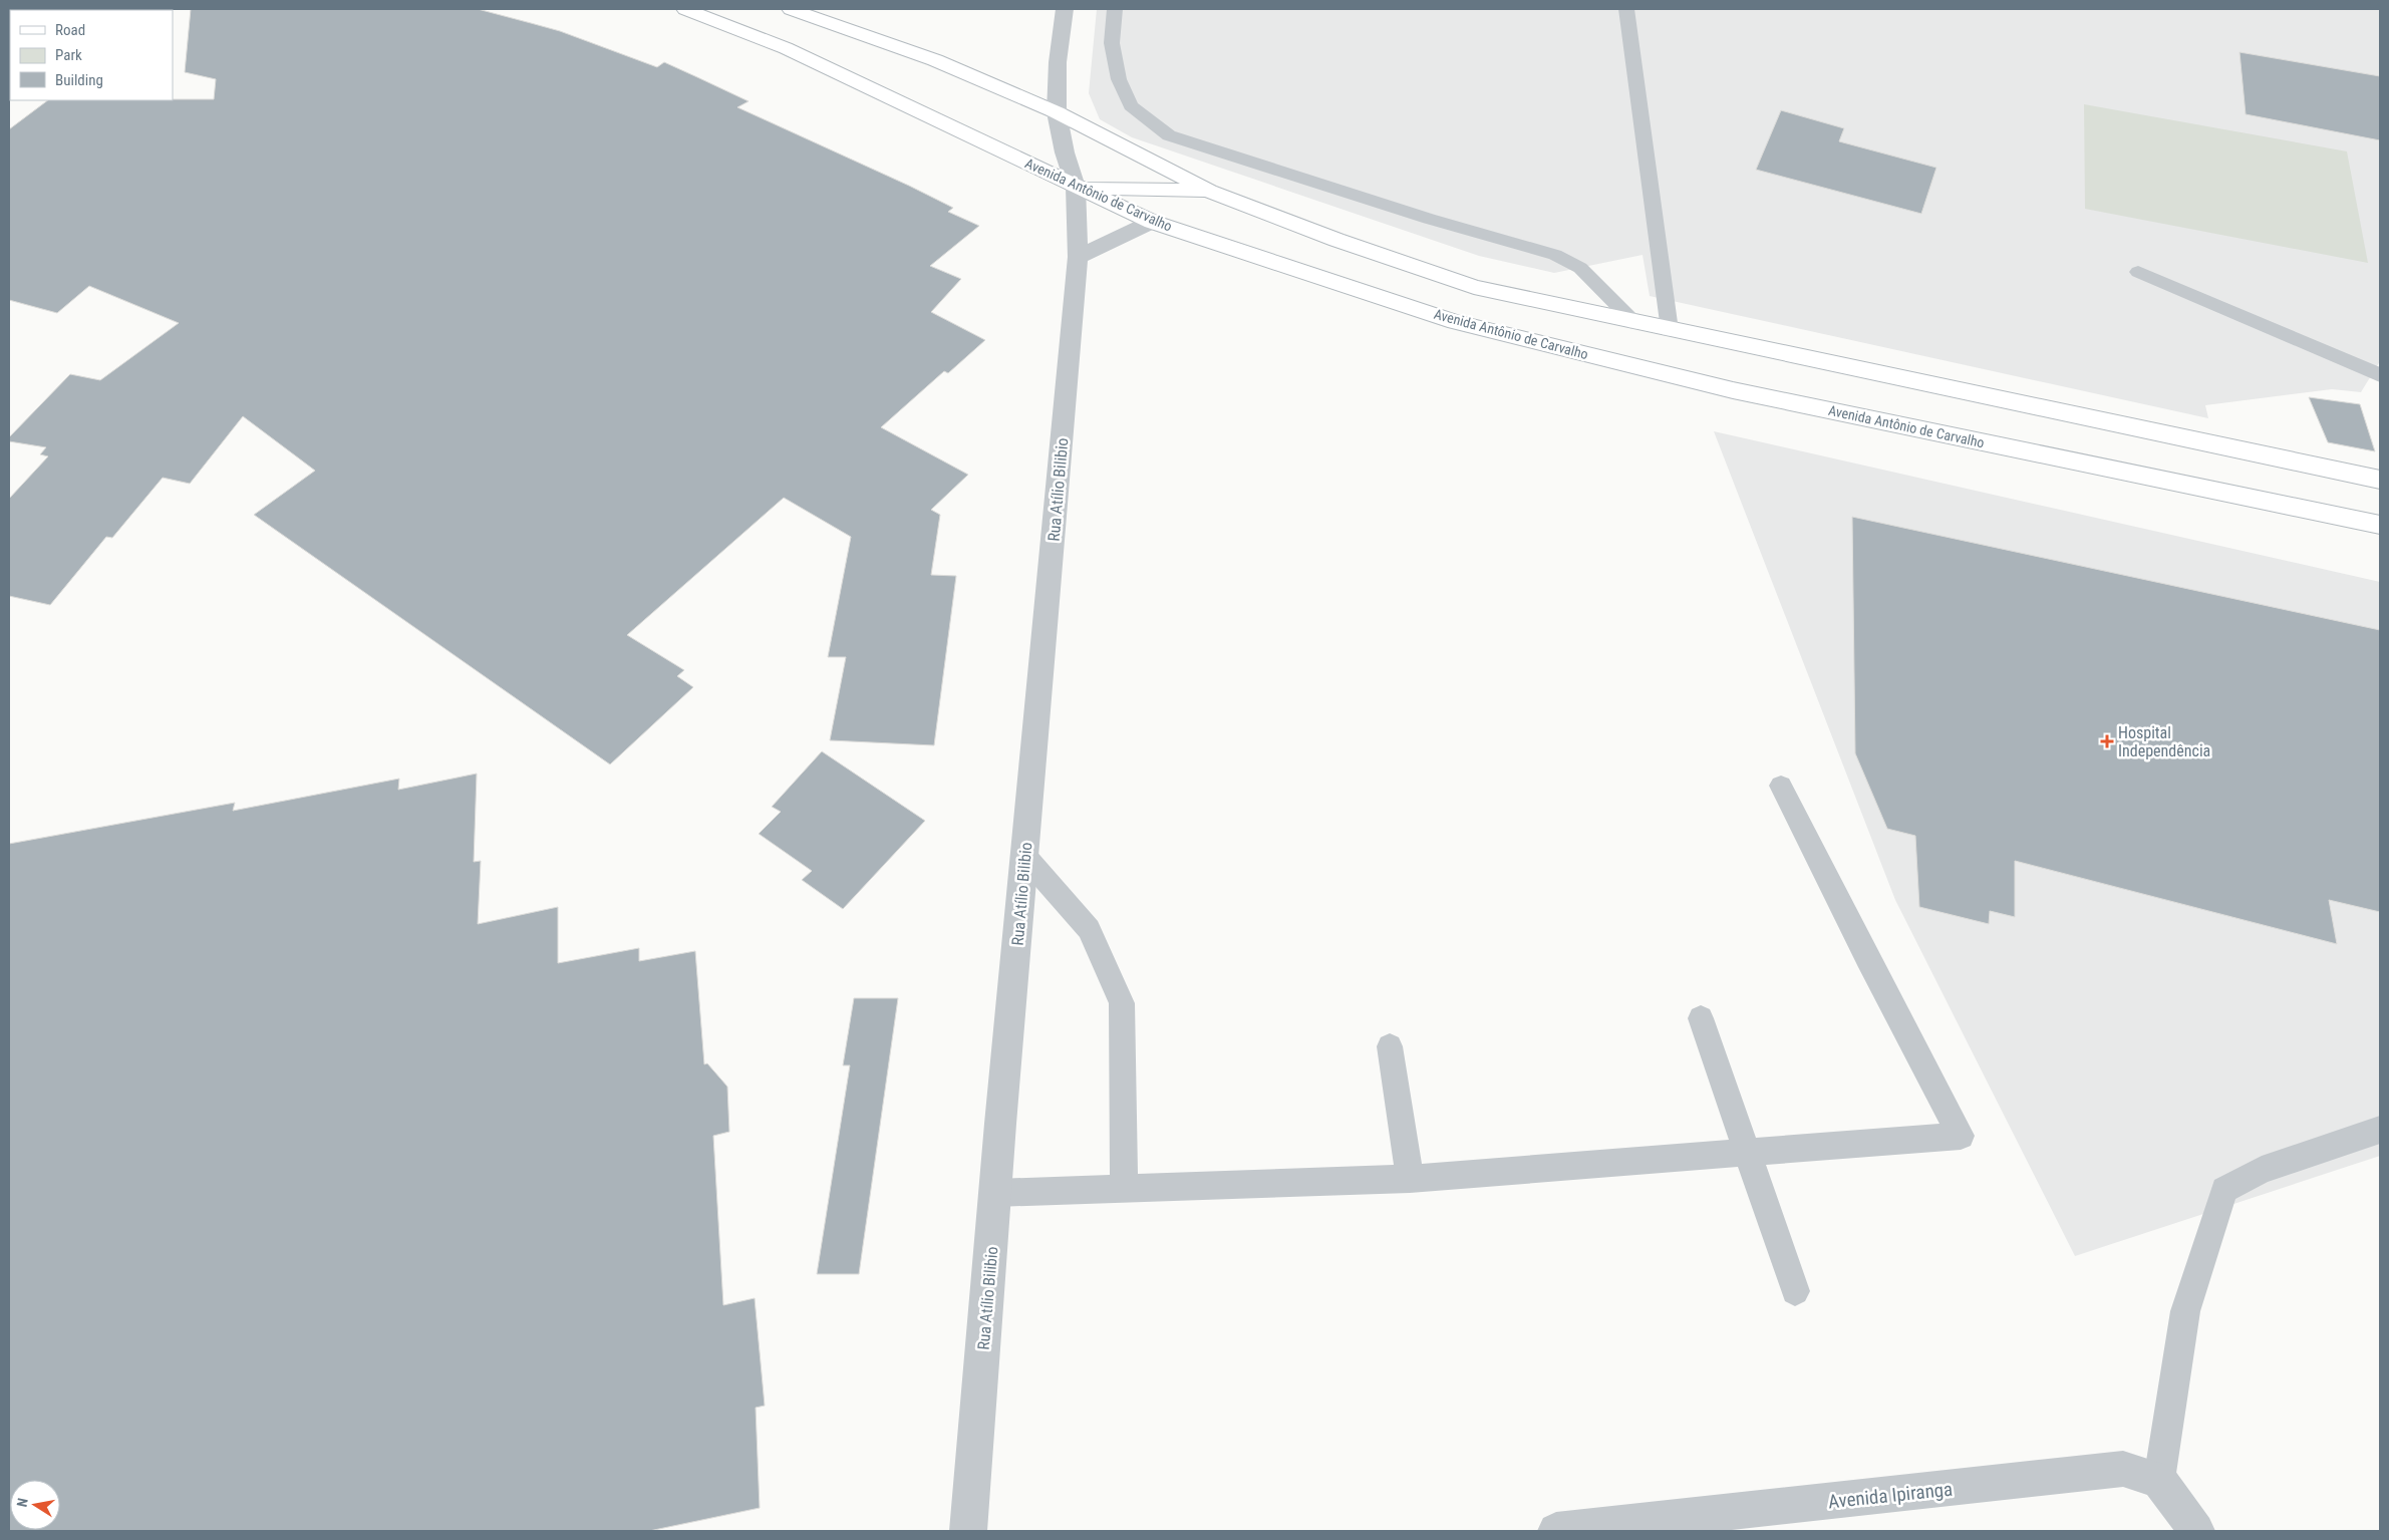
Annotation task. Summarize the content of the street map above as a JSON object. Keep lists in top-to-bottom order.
{
  "streets": {
    "main road": ["Avenida Antônio de Carvalho"],
    "street": ["Rua Atílio Bilibio", "Avenida Ipiranga"]
  },
  "crossings": [
    ["Avenida Antônio de Carvalho", "Rua Atílio Bilibio"]
  ],
  "places": {
    "health": ["Hospital Independência"]
  },
  "legend": ["Road", "Park", "Building"],
  "north": "left"
}
